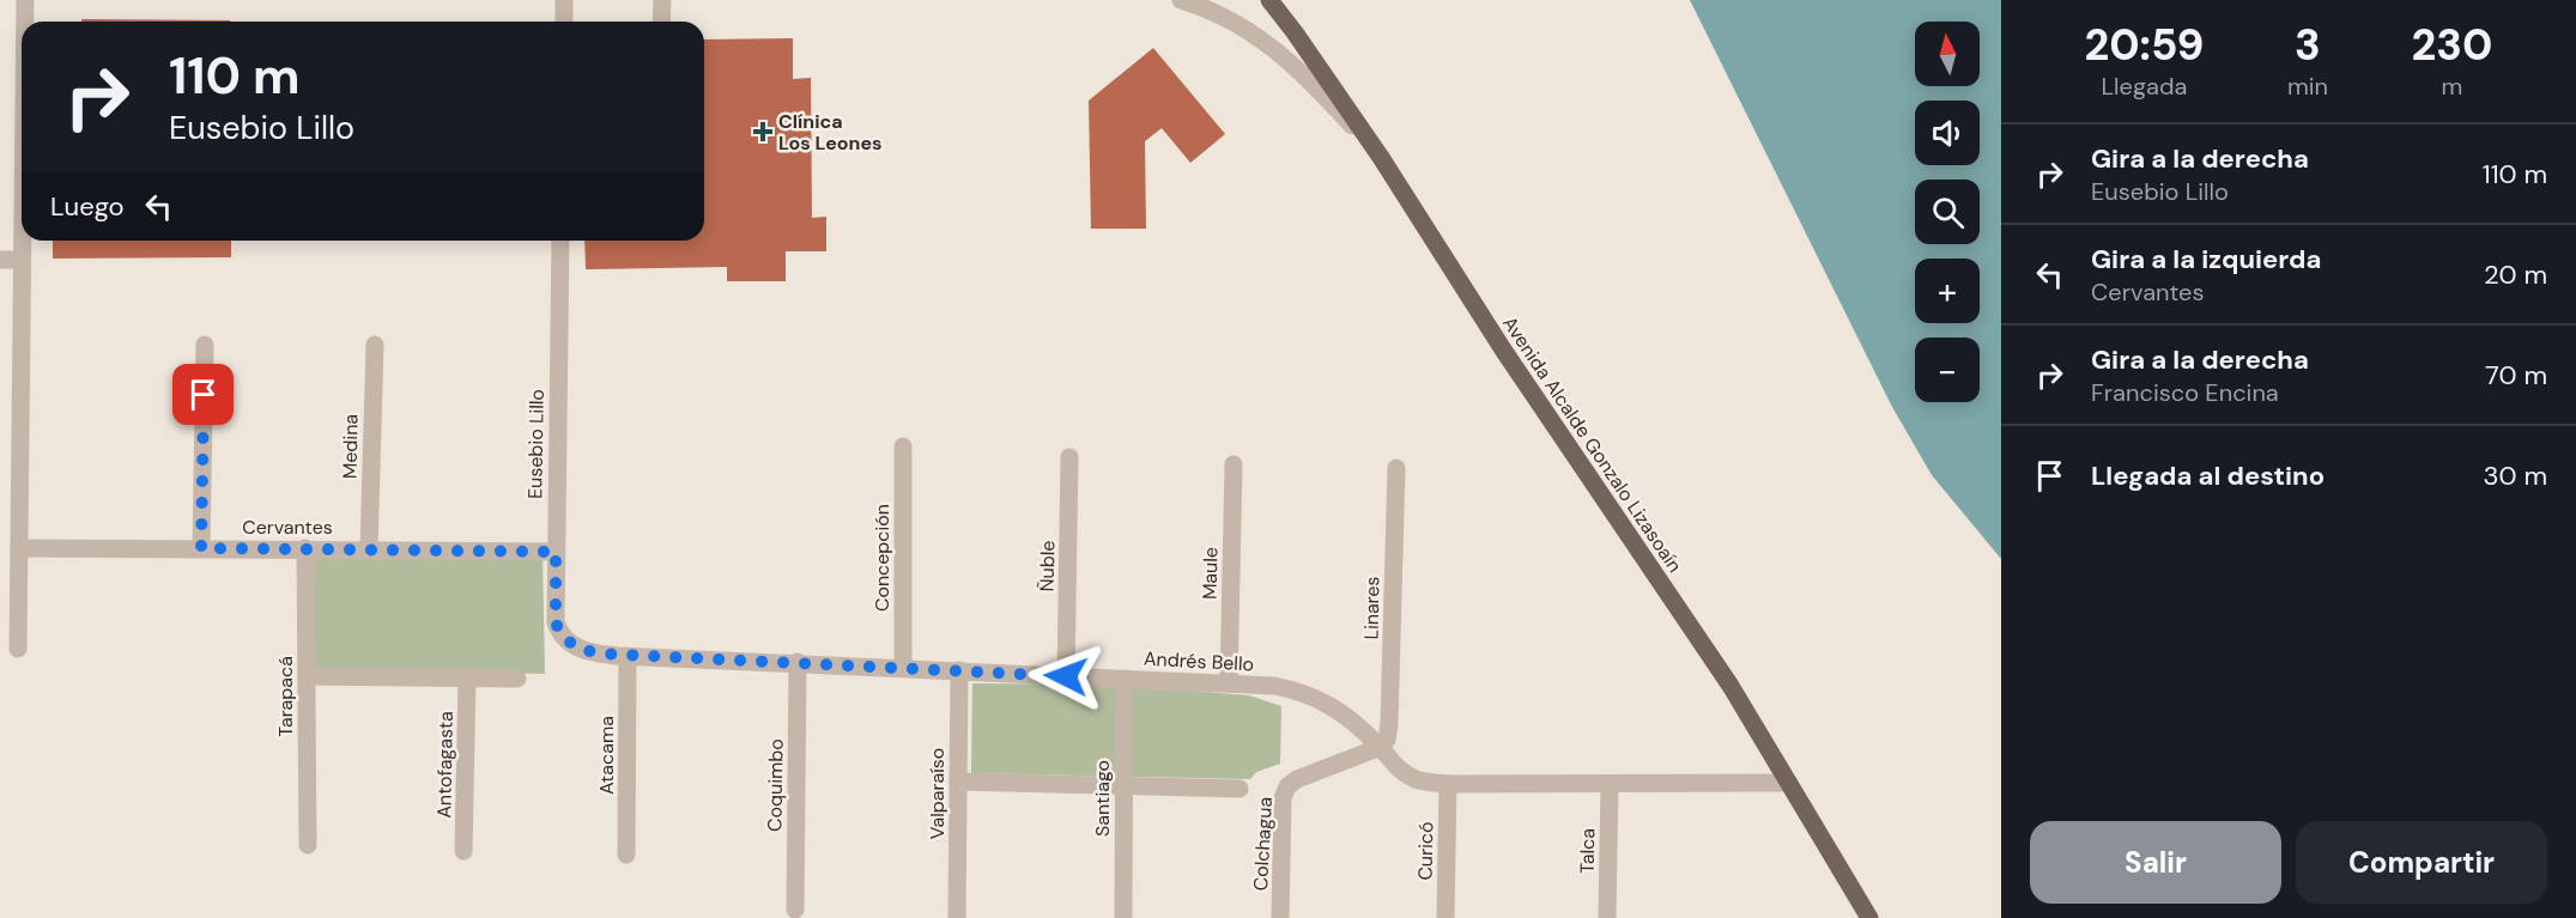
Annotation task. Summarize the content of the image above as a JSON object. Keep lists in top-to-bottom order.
{
  "streets": {
    "main road": ["Avenida Alcalde Gonzalo Lizasoaín"],
    "street": [
      "Eusebio Lillo",
      "Medina",
      "Cervantes",
      "Concepción",
      "Ñuble",
      "Maule",
      "Linares",
      "Andrés Bello",
      "Tarapacá",
      "Atacama",
      "Antofagasta",
      "Coquimbo",
      "Valparaíso",
      "Santiago",
      "Colchagua",
      "Curicó",
      "Talca"
    ]
  },
  "crossings": [
    ["Eusebio Lillo", "Cervantes"],
    ["Eusebio Lillo", "Andrés Bello"],
    ["Avenida Alcalde Gonzalo Lizasoaín", "Andrés Bello"],
    ["Medina", "Cervantes"],
    ["Cervantes", "Tarapacá"],
    ["Concepción", "Andrés Bello"],
    ["Ñuble", "Andrés Bello"],
    ["Maule", "Andrés Bello"],
    ["Linares", "Andrés Bello"],
    ["Linares", "Colchagua"],
    ["Andrés Bello", "Atacama"],
    ["Andrés Bello", "Coquimbo"],
    ["Andrés Bello", "Valparaíso"],
    ["Andrés Bello", "Santiago"],
    ["Andrés Bello", "Colchagua"],
    ["Andrés Bello", "Curicó"],
    ["Andrés Bello", "Talca"]
  ],
  "places": {
    "health": ["Clínica Los Leones"]
  },
  "north": "top",
  "page": {
    "eta": [
      "20:59",
      "Llegada",
      "3",
      "min",
      "230",
      "m"
    ],
    "map_buttons": ["+", "−"],
    "turn": ["110 m", "Eusebio Lillo"],
    "list": [
      {
        "name": "Gira a la derecha",
        "note": "Eusebio Lillo",
        "value": "110 m"
      },
      {
        "name": "Gira a la izquierda",
        "note": "Cervantes",
        "value": "20 m"
      },
      {
        "name": "Gira a la derecha",
        "note": "Francisco Encina",
        "value": "70 m"
      },
      {
        "name": "Llegada al destino",
        "value": "30 m"
      }
    ],
    "then": "Luego",
    "buttons": ["Salir", "Compartir"]
  }
}
